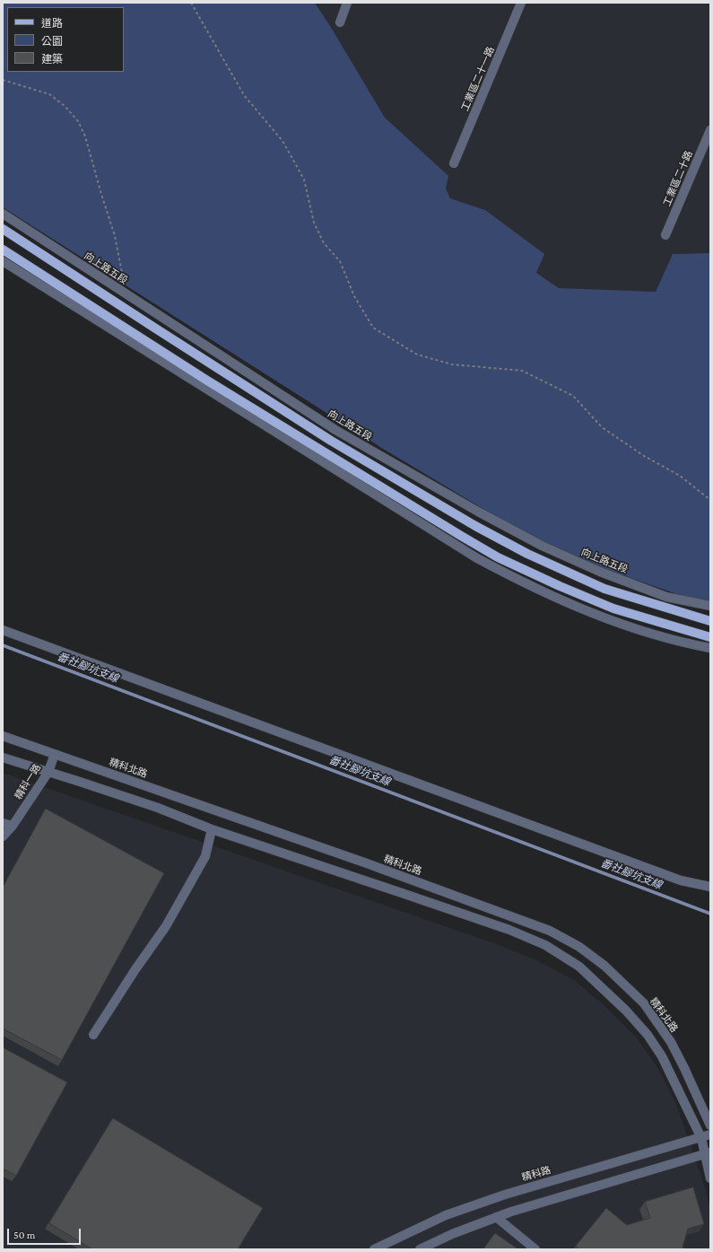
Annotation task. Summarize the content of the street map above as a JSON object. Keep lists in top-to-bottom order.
{
  "streets": {
    "street": [
      "工業區二十一路",
      "工業區二十路",
      "向上路五段",
      "精科北路",
      "精科一路",
      "精科路"
    ]
  },
  "crossings": [
    ["精科北路", "精科一路"]
  ],
  "water": ["番社腳坑支線"],
  "legend": ["道路", "公園", "建築"],
  "scale_bar": "50 m"
}
